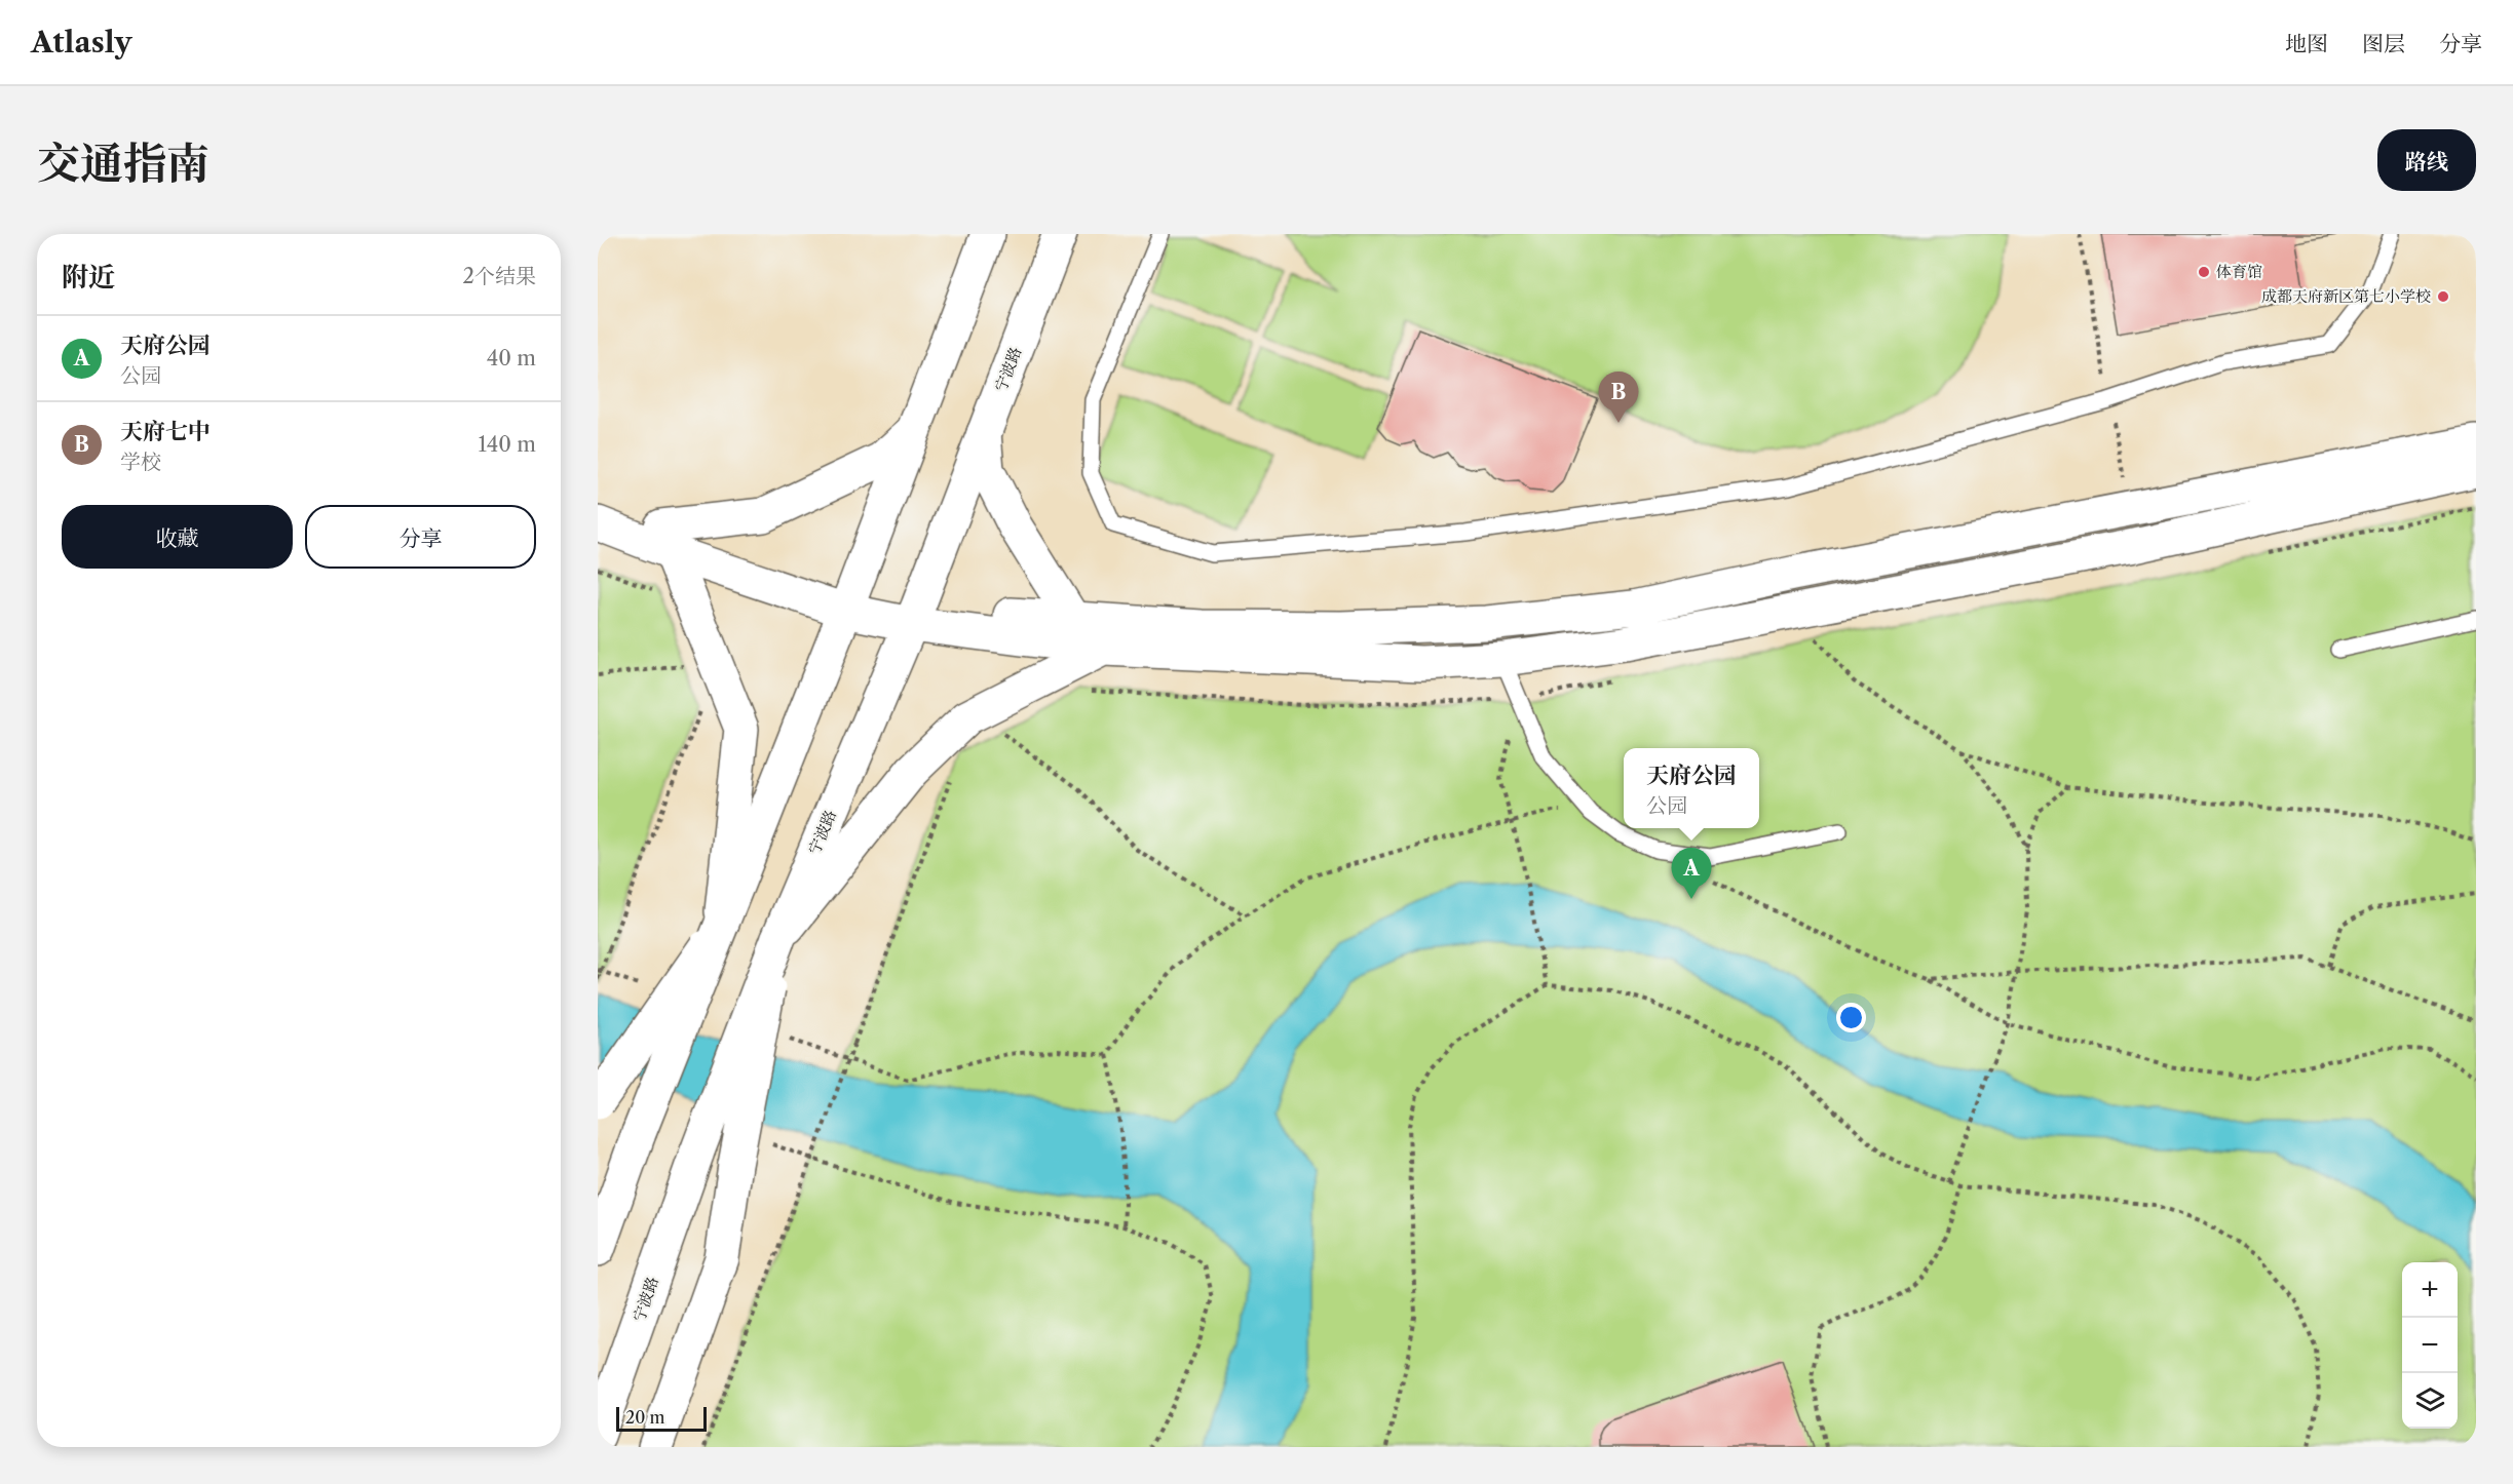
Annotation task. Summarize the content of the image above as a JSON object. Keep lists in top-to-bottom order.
{
  "streets": {
    "street": ["宁波路"]
  },
  "places": ["体育馆", "成都天府新区第七小学校"],
  "scale_bar": "20 m",
  "page": {
    "header": "Atlasly",
    "nav": ["地图", "图层", "分享"],
    "title": "交通指南",
    "buttons": [
      "路线",
      ["收藏", "分享"]
    ],
    "heading": ["附近", "2个结果"],
    "list": [
      {
        "mark": "A",
        "name": "天府公园",
        "note": "公园",
        "value": "40 m"
      },
      {
        "mark": "B",
        "name": "天府七中",
        "note": "学校",
        "value": "140 m"
      }
    ],
    "pins": ["B", "A"],
    "popup": ["天府公园", "公园"],
    "map_buttons": ["+", "−"],
    "scale": "20 m"
  }
}
